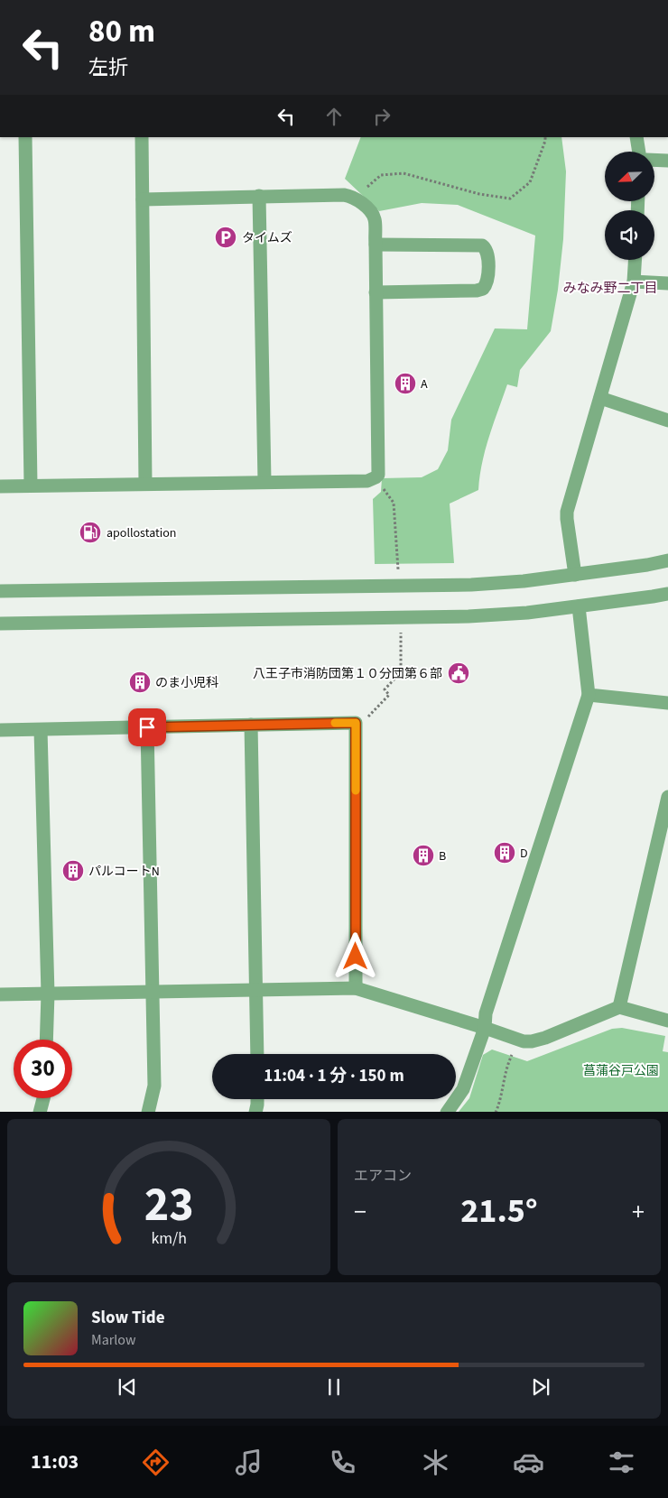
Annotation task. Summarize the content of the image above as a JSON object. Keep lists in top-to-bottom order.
{
  "districts": ["みなみ野二丁目"],
  "parks": ["菖蒲谷戸公園"],
  "places": {
    "parking": ["タイムズ"],
    "building": [
      "A",
      "のま小児科",
      "D",
      "B",
      "パルコートN"
    ],
    "fuel station": ["apollostation"],
    "public building": ["八王子市消防団第１０分団第６部"]
  },
  "north": "bottom left",
  "page": {
    "turn": ["80 m", "左折"],
    "limit": "30",
    "trip": "11:04 · 1 分 · 150 m",
    "tile": "エアコン",
    "heat": ["−", "21.5°", "+"],
    "song": ["Slow Tide", "Marlow"],
    "tabs": "11:03",
    "gauge": ["23", "km/h"]
  }
}
